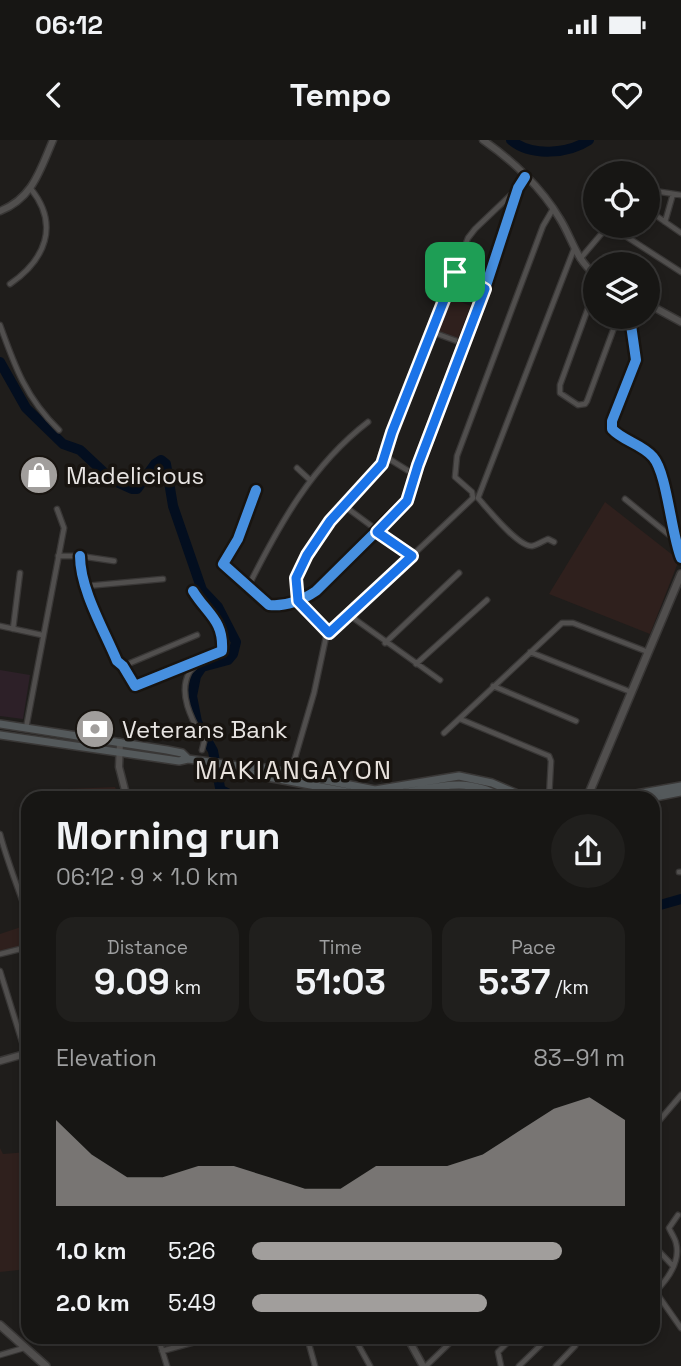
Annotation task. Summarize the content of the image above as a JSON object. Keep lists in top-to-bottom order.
{
  "districts": ["MAKIANGAYON"],
  "places": {
    "shop": ["Madelicious"],
    "bank": ["Veterans Bank"]
  },
  "page": {
    "status": "06:12",
    "header": "Tempo",
    "heading": ["Morning run", "06:12 · 9 × 1.0 km"],
    "stats": [
      ["Distance", "9.09 km"],
      ["Time", "51:03"],
      ["Pace", "5:37 /km"]
    ],
    "chart": ["Elevation", "83–91 m"],
    "list": [
      {
        "name": "1.0 km",
        "note": "5:26"
      },
      {
        "name": "2.0 km",
        "note": "5:49"
      }
    ]
  }
}
